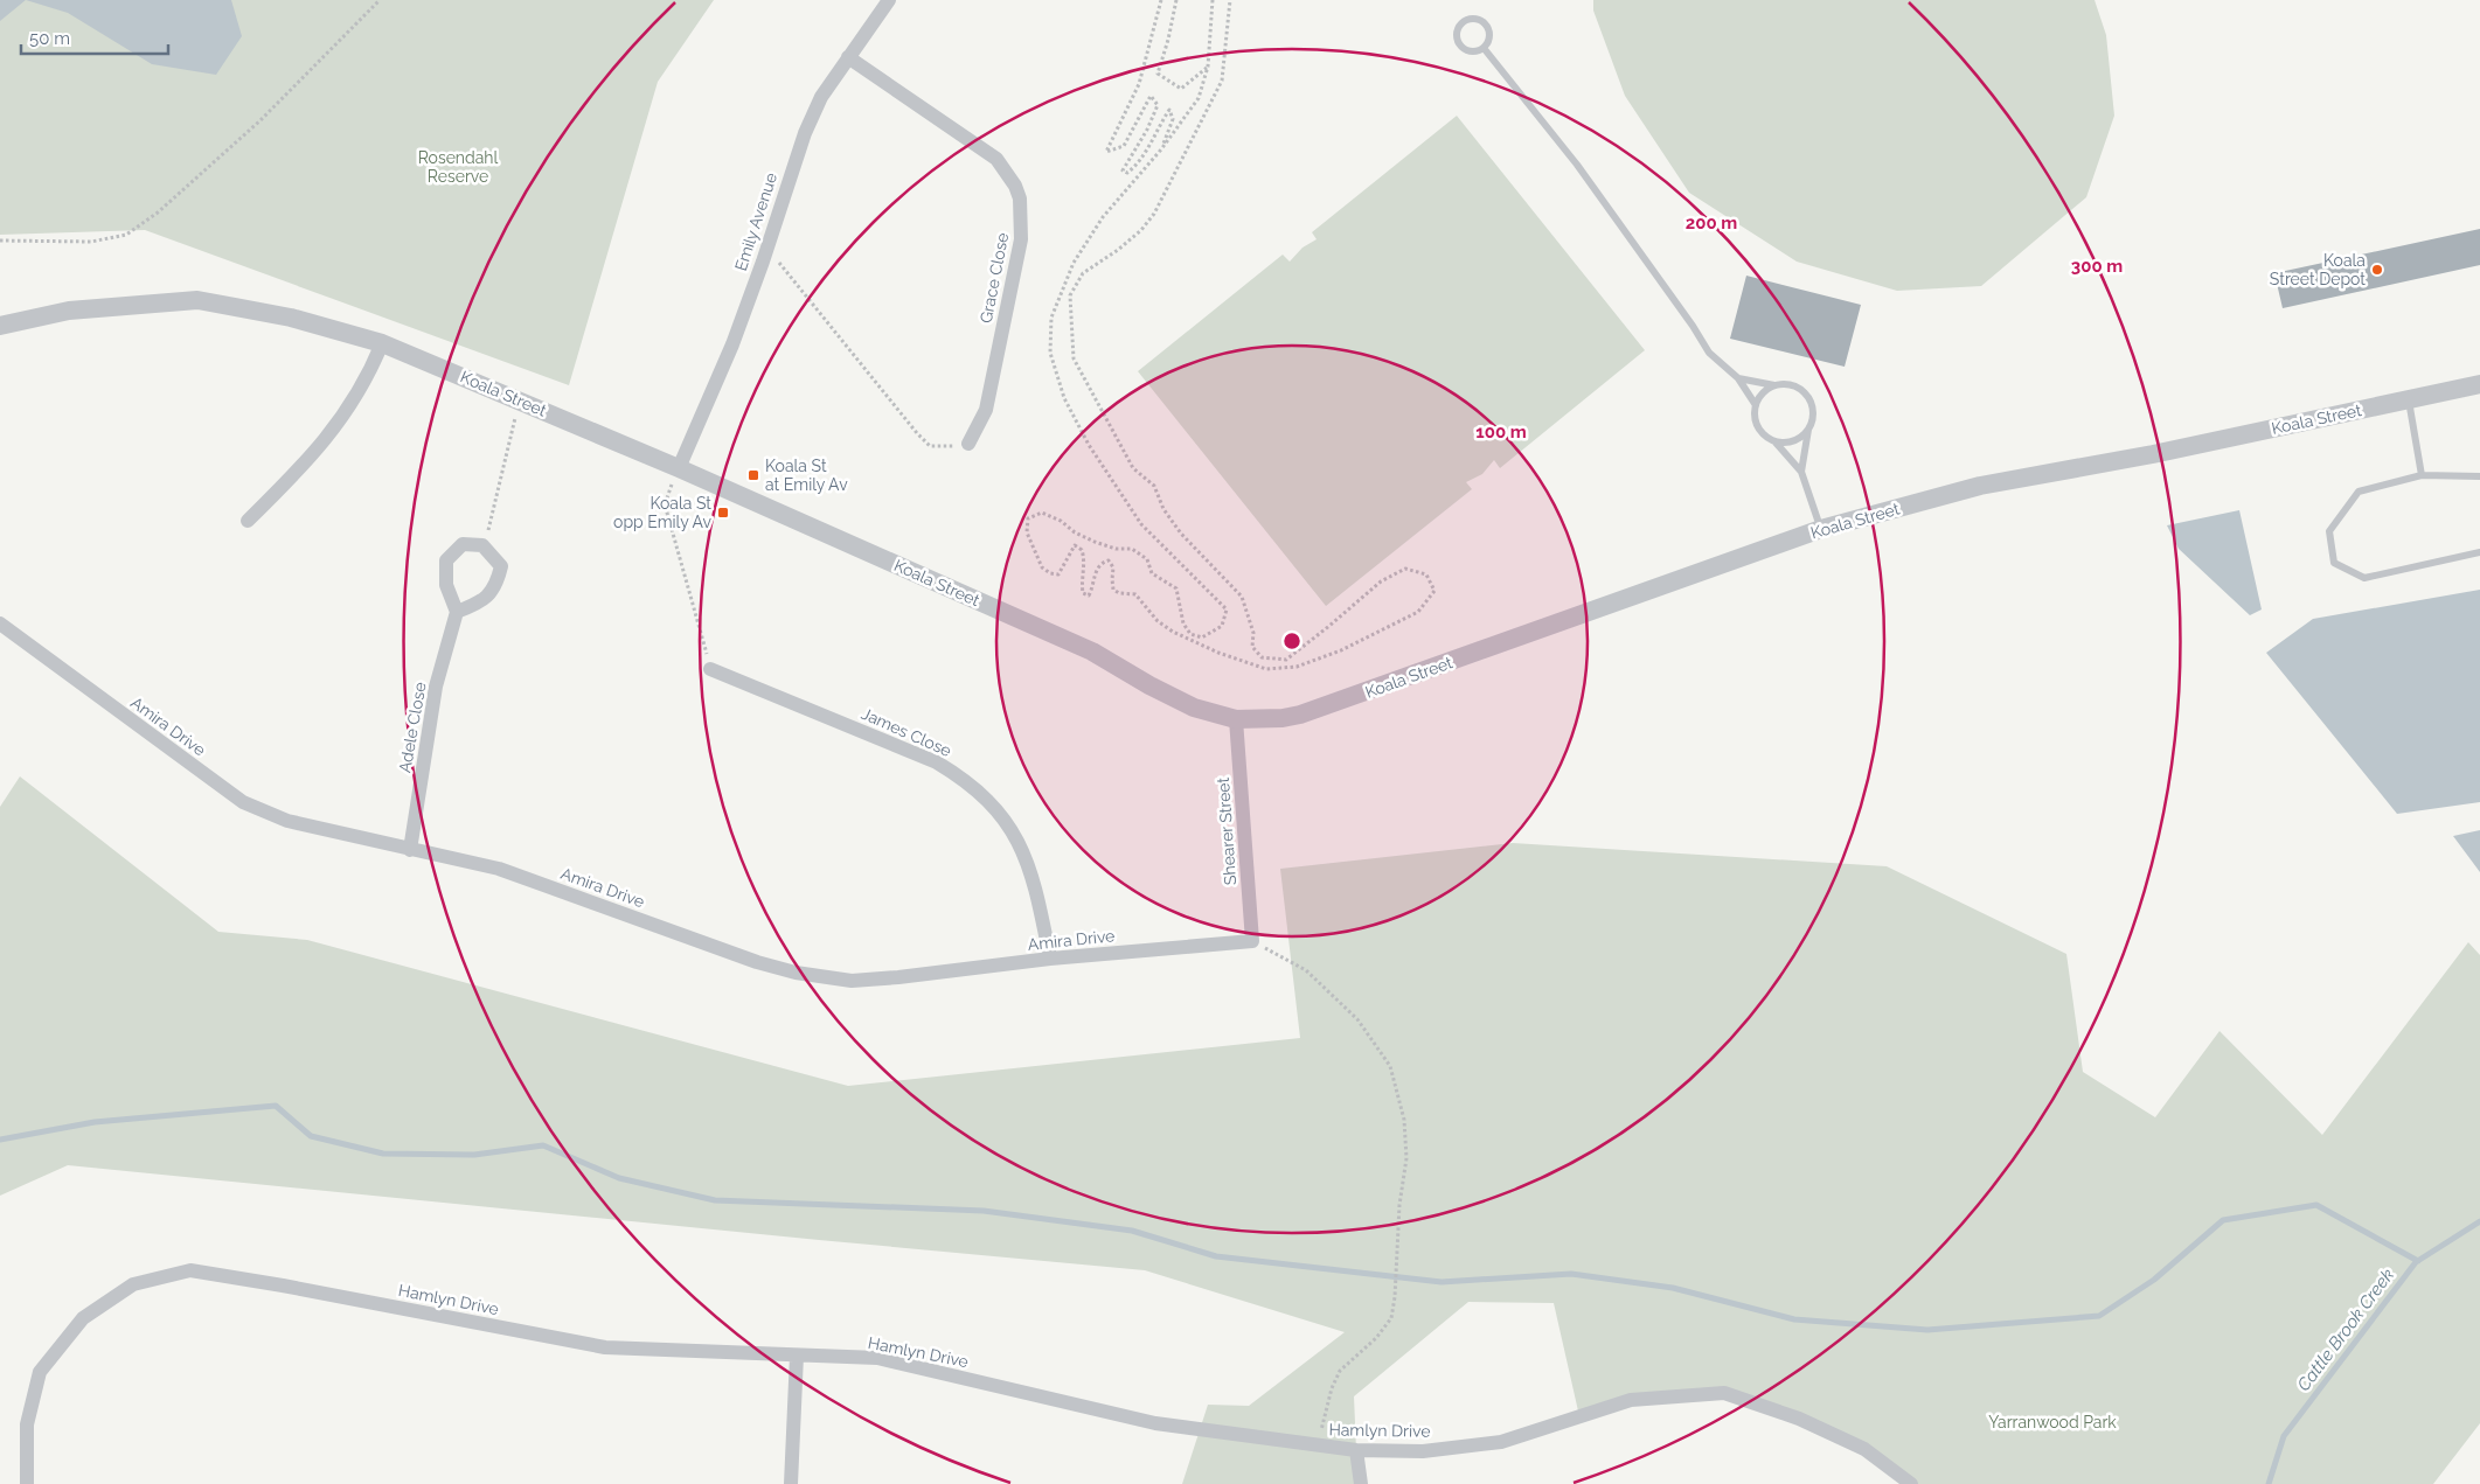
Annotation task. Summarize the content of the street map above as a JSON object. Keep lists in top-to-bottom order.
{
  "streets": {
    "street": [
      "Emily Avenue",
      "Grace Close",
      "Koala Street",
      "Amira Drive",
      "Adele Close",
      "James Close",
      "Shearer Street",
      "Hamlyn Drive"
    ]
  },
  "crossings": [
    ["Emily Avenue", "Grace Close"],
    ["Emily Avenue", "Koala Street"],
    ["Koala Street", "Shearer Street"],
    ["Amira Drive", "Adele Close"],
    ["Amira Drive", "James Close"],
    ["Amira Drive", "Shearer Street"]
  ],
  "water": ["Cattle Brook Creek"],
  "parks": ["Rosendahl Reserve", "Yarranwood Park"],
  "places": {
    "other": ["Koala Street Depot"],
    "transit": ["Koala St at Emily Av", "Koala St opp Emily Av"]
  },
  "scale_bar": "50 m",
  "rings": ["200 m", "300 m", "100 m"]
}
